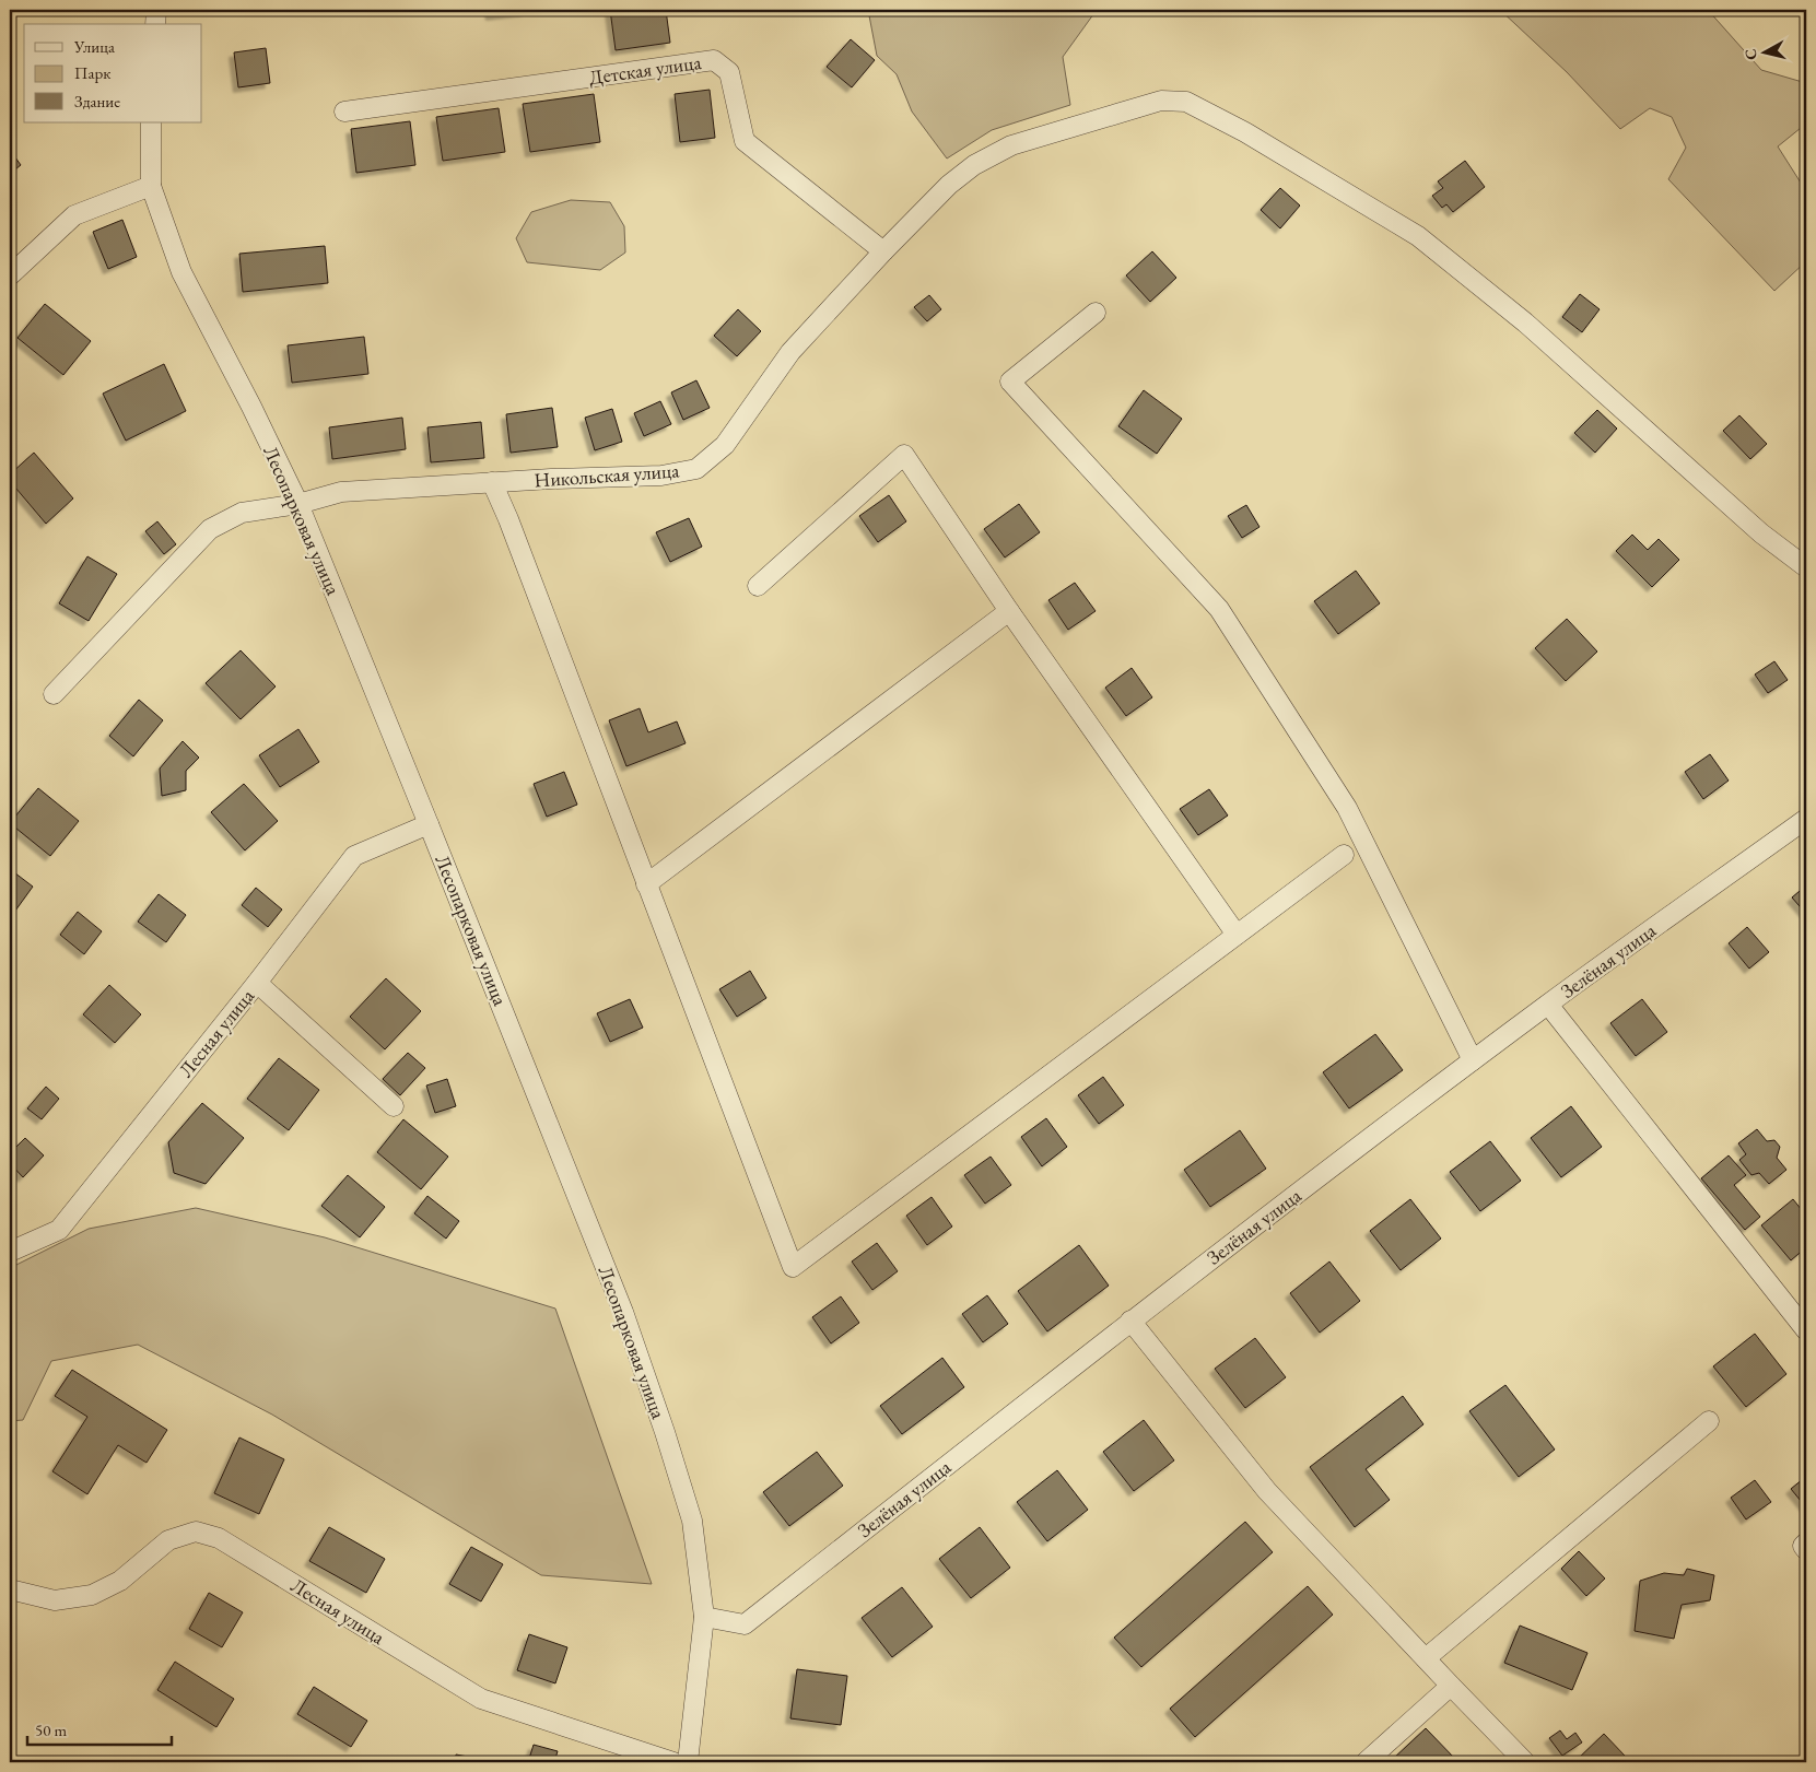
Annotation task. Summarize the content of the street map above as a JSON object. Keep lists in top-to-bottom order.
{
  "streets": {
    "street": [
      "Детская улица",
      "Никольская улица",
      "Лесопарковая улица",
      "Зелёная улица",
      "Лесная улица"
    ]
  },
  "crossings": [
    ["Детская улица", "Никольская улица"],
    ["Никольская улица", "Лесопарковая улица"],
    ["Лесопарковая улица", "Зелёная улица"],
    ["Лесопарковая улица", "Лесная улица"]
  ],
  "legend": ["Улица", "Парк", "Здание"],
  "scale_bar": "50 m",
  "north": "left"
}
